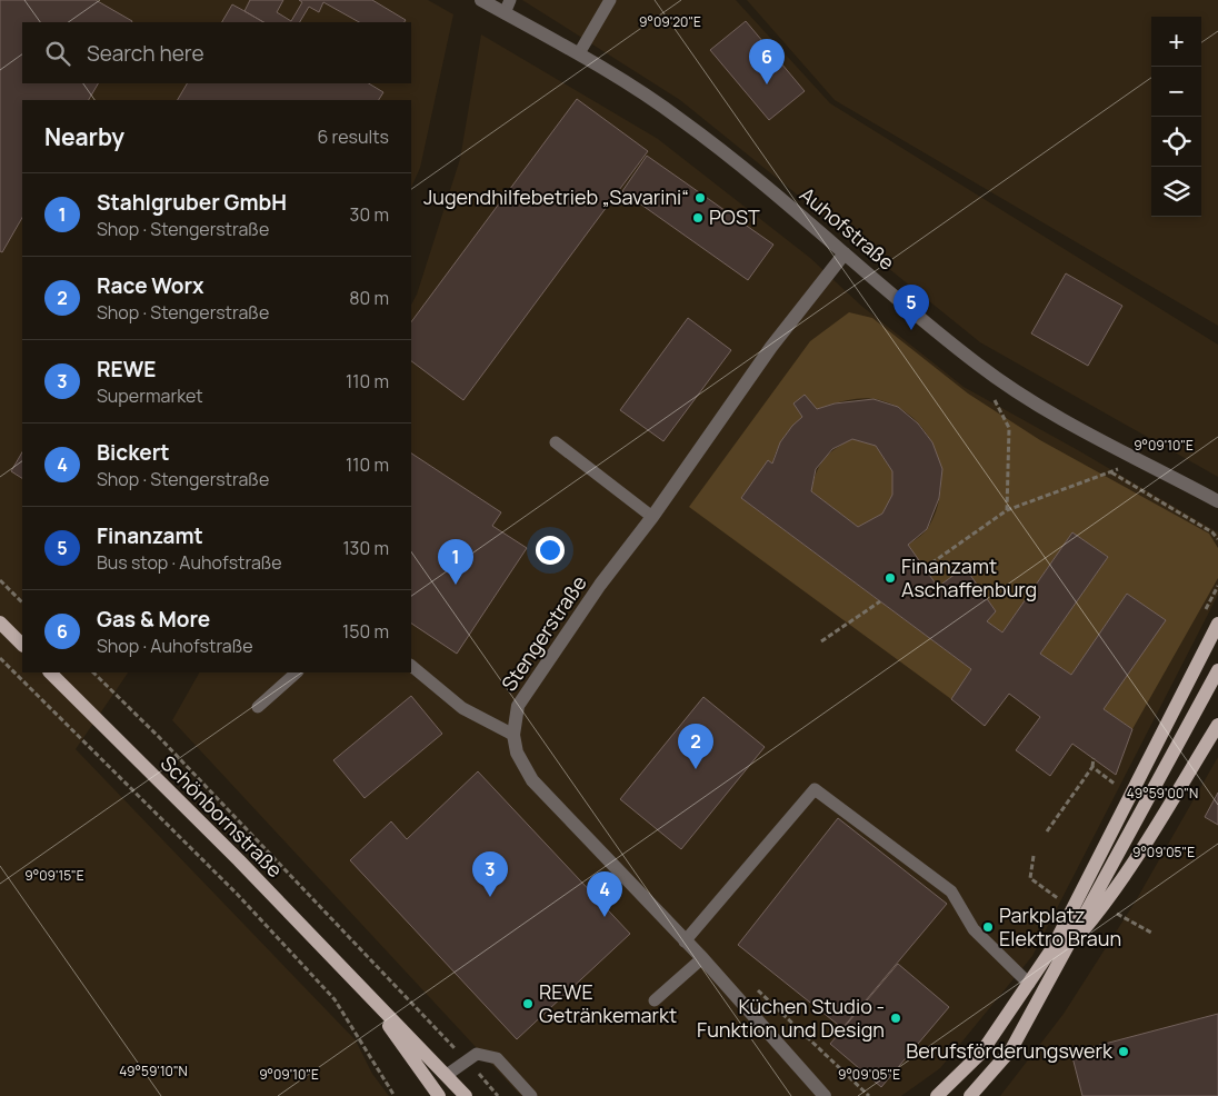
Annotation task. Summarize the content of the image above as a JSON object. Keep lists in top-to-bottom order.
{
  "streets": {
    "main road": ["Schönbornstraße"],
    "street": ["Auhofstraße", "Stengerstraße"]
  },
  "crossings": [
    ["Auhofstraße", "Stengerstraße"]
  ],
  "places": [
    "Jugendhilfebetrieb „Savarini“",
    "POST",
    "Finanzamt Aschaffenburg",
    "Parkplatz Elektro Braun",
    "REWE Getränkemarkt",
    "Küchen Studio - Funktion und Design",
    "Berufsförderungswerk"
  ],
  "page": {
    "map_buttons": ["+", "−"],
    "search": "Search here",
    "pins": [
      "6",
      "5",
      "1",
      "2",
      "3",
      "4"
    ],
    "heading": ["Nearby", "6 results"],
    "list": [
      {
        "mark": "1",
        "name": "Stahlgruber GmbH",
        "note": "Shop · Stengerstraße",
        "value": "30 m"
      },
      {
        "mark": "2",
        "name": "Race Worx",
        "note": "Shop · Stengerstraße",
        "value": "80 m"
      },
      {
        "mark": "3",
        "name": "REWE",
        "note": "Supermarket",
        "value": "110 m"
      },
      {
        "mark": "4",
        "name": "Bickert",
        "note": "Shop · Stengerstraße",
        "value": "110 m"
      },
      {
        "mark": "5",
        "name": "Finanzamt",
        "note": "Bus stop · Auhofstraße",
        "value": "130 m"
      },
      {
        "mark": "6",
        "name": "Gas & More",
        "note": "Shop · Auhofstraße",
        "value": "150 m"
      }
    ]
  },
  "coordinates": [
    "9°09'20\"E",
    "9°09'10\"E",
    "49°59'00\"N",
    "9°09'05\"E",
    "9°09'15\"E",
    "49°59'10\"N"
  ]
}
